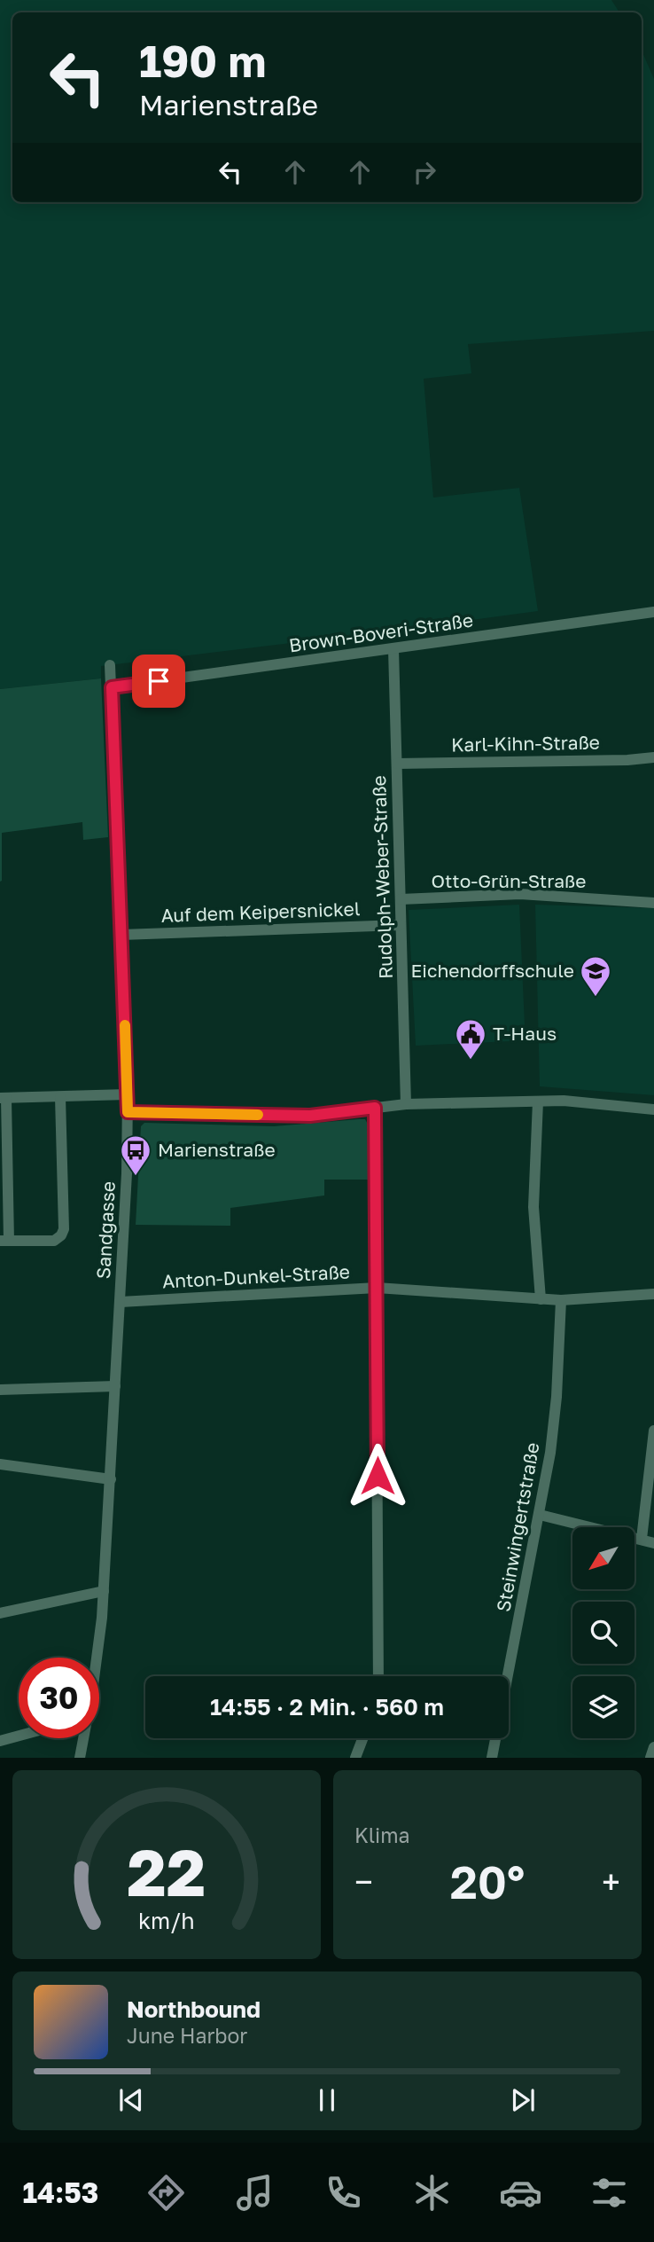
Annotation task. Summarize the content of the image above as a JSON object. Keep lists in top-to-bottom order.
{
  "streets": {
    "street": [
      "Brown-Boveri-Straße",
      "Karl-Kihn-Straße",
      "Rudolph-Weber-Straße",
      "Otto-Grün-Straße",
      "Auf dem Keipersnickel",
      "Sandgasse",
      "Anton-Dunkel-Straße",
      "Steinwingertstraße"
    ]
  },
  "crossings": [
    ["Brown-Boveri-Straße", "Rudolph-Weber-Straße"],
    ["Brown-Boveri-Straße", "Sandgasse"],
    ["Karl-Kihn-Straße", "Rudolph-Weber-Straße"],
    ["Rudolph-Weber-Straße", "Otto-Grün-Straße"],
    ["Rudolph-Weber-Straße", "Auf dem Keipersnickel"],
    ["Auf dem Keipersnickel", "Sandgasse"],
    ["Sandgasse", "Anton-Dunkel-Straße"],
    ["Anton-Dunkel-Straße", "Steinwingertstraße"]
  ],
  "places": {
    "school or university": ["Eichendorffschule"],
    "public building": ["T-Haus"],
    "bus stop": ["Marienstraße"]
  },
  "north": "bottom left",
  "page": {
    "turn": ["190 m", "Marienstraße"],
    "limit": "30",
    "trip": "14:55 · 2 Min. · 560 m",
    "tile": "Klima",
    "heat": ["−", "20°", "+"],
    "song": ["Northbound", "June Harbor"],
    "tabs": "14:53",
    "gauge": ["22", "km/h"]
  }
}
